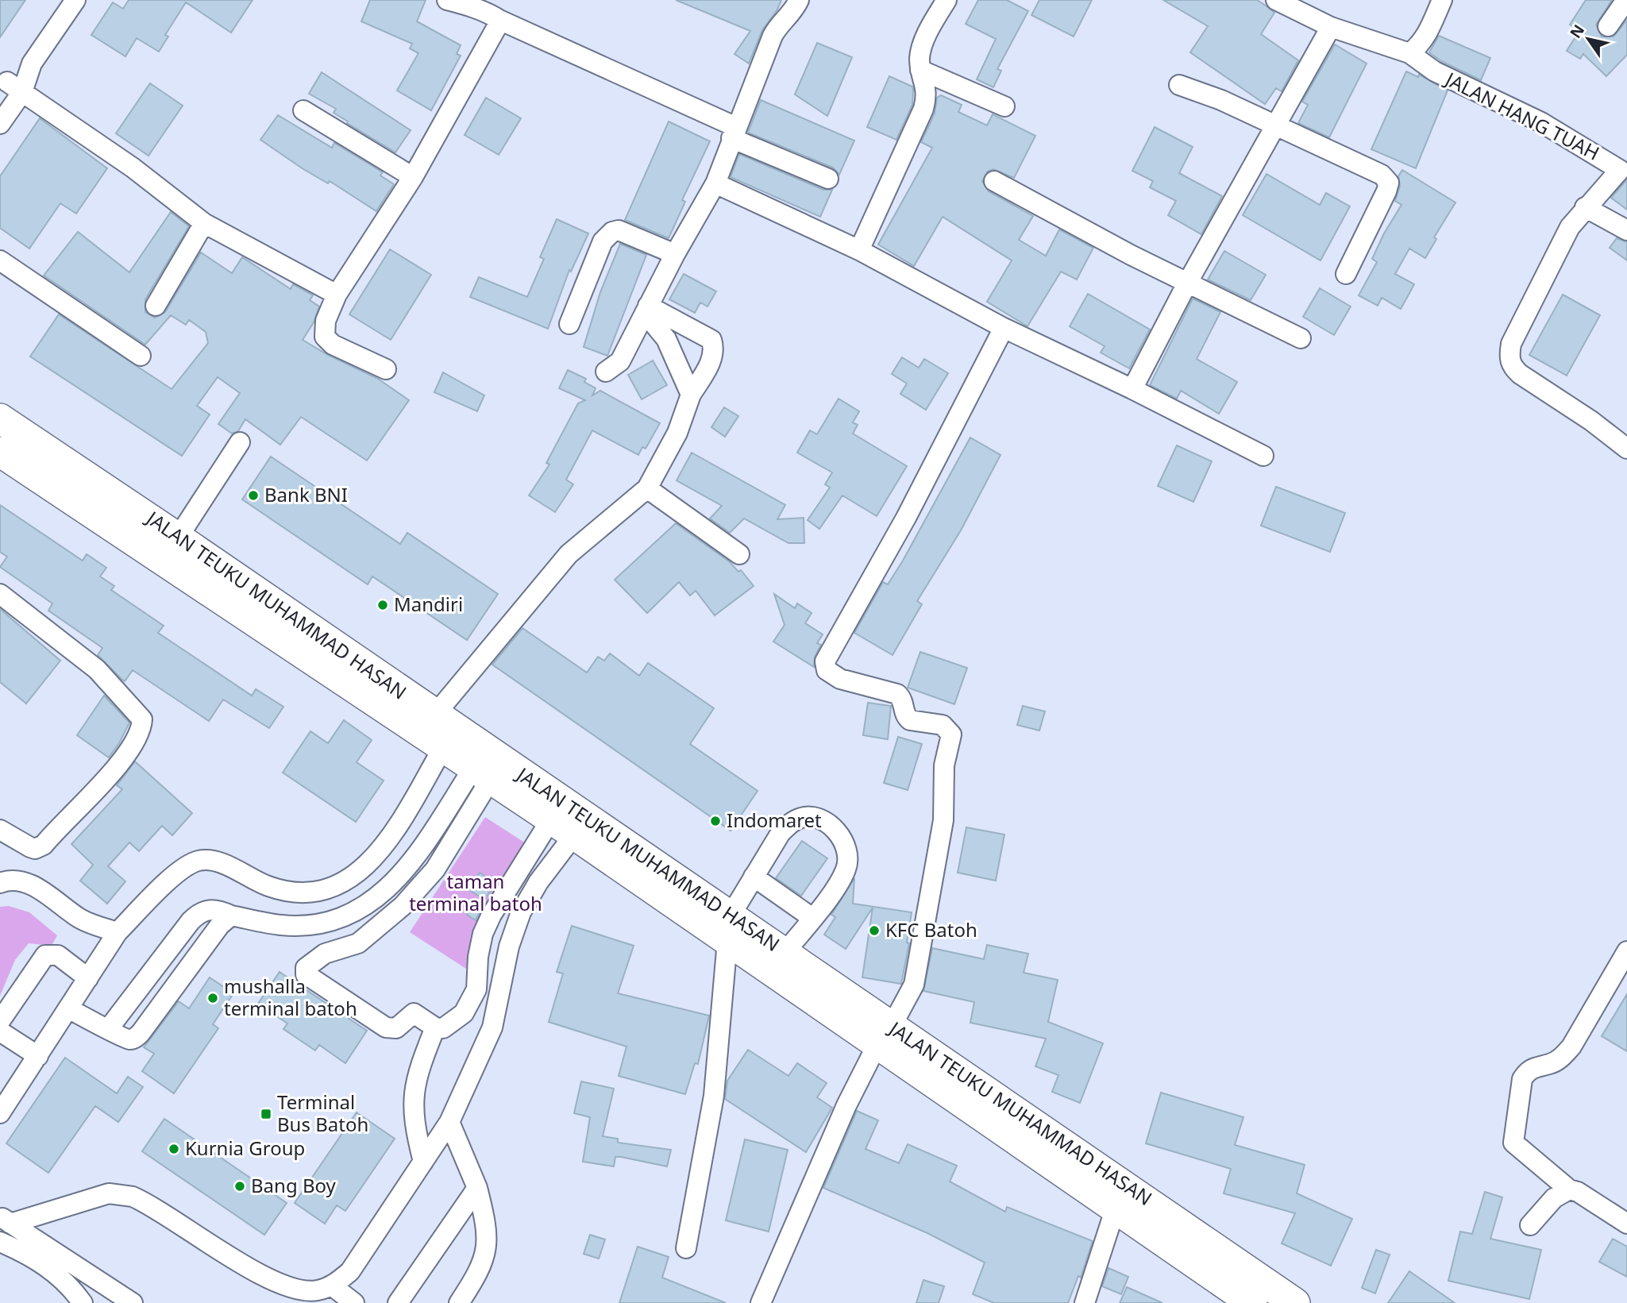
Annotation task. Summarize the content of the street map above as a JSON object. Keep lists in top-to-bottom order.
{
  "streets": {
    "highway": ["JALAN TEUKU MUHAMMAD HASAN"],
    "street": ["JALAN HANG TUAH"]
  },
  "parks": ["taman terminal batoh"],
  "places": {
    "other": [
      "Bank BNI",
      "Mandiri",
      "Indomaret",
      "KFC Batoh",
      "mushalla terminal batoh",
      "Kurnia Group",
      "Bang Boy"
    ],
    "transit": ["Terminal Bus Batoh"]
  },
  "north": "top left"
}
